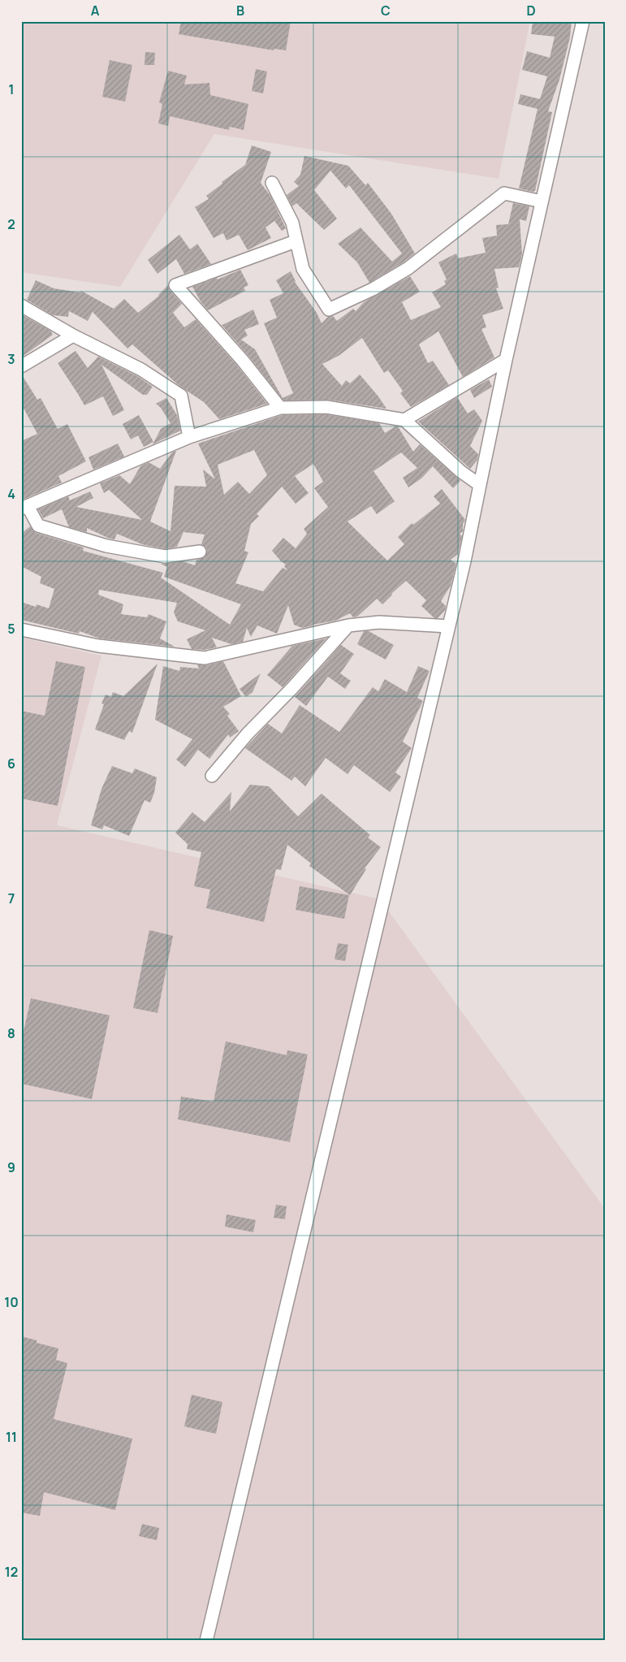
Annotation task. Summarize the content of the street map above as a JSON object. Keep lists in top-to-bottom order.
{
  "grid": {
    "columns": [
      "A",
      "B",
      "C",
      "D"
    ],
    "rows": [
      "1",
      "2",
      "3",
      "4",
      "5",
      "6",
      "7",
      "8",
      "9",
      "10",
      "11",
      "12"
    ]
  }
}
